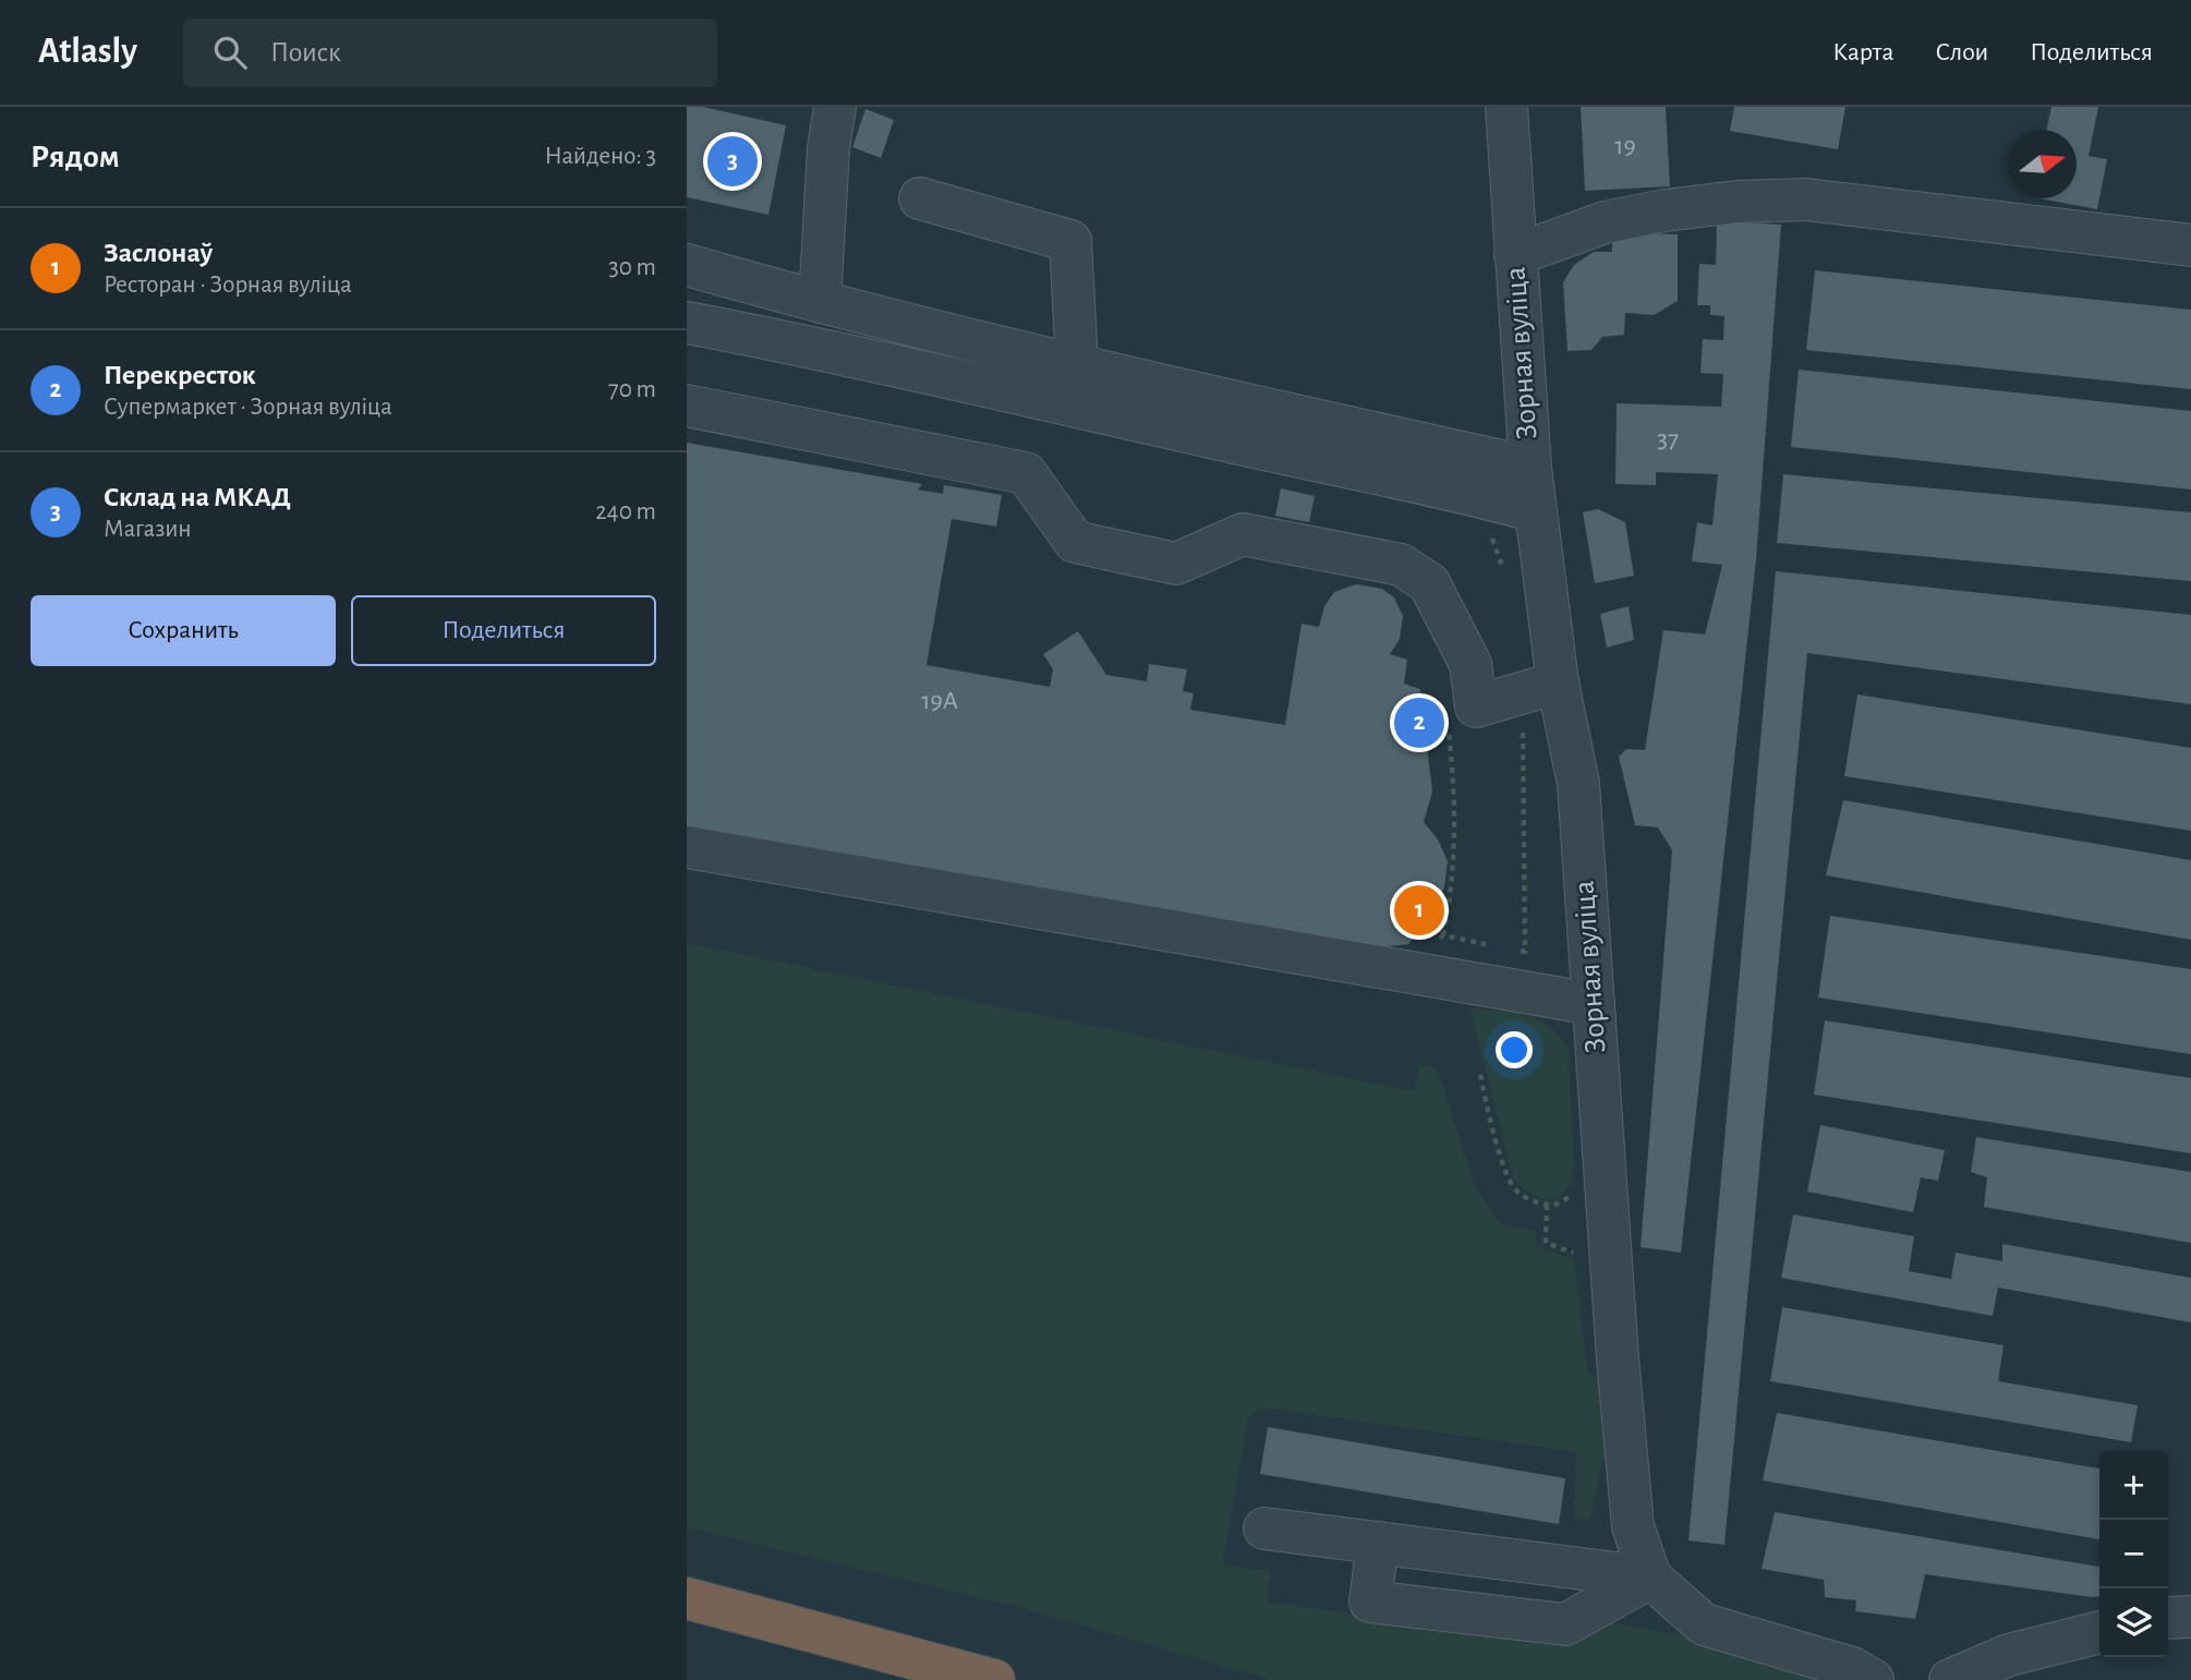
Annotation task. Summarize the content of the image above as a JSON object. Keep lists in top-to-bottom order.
{
  "streets": {
    "street": ["Зорная вуліца"]
  },
  "house_numbers": ["19", "37", "19А"],
  "north": "right",
  "page": {
    "header": "Atlasly",
    "search": "Поиск",
    "nav": ["Карта", "Слои", "Поделиться"],
    "heading": ["Рядом", "Найдено: 3"],
    "pins": ["3", "2", "1"],
    "list": [
      {
        "mark": "1",
        "name": "Заслонаў",
        "note": "Ресторан · Зорная вуліца",
        "value": "30 m"
      },
      {
        "mark": "2",
        "name": "Перекресток",
        "note": "Супермаркет · Зорная вуліца",
        "value": "70 m"
      },
      {
        "mark": "3",
        "name": "Склад на МКАД",
        "note": "Магазин",
        "value": "240 m"
      }
    ],
    "buttons": ["Сохранить", "Поделиться"],
    "map_buttons": ["+", "−"]
  }
}
